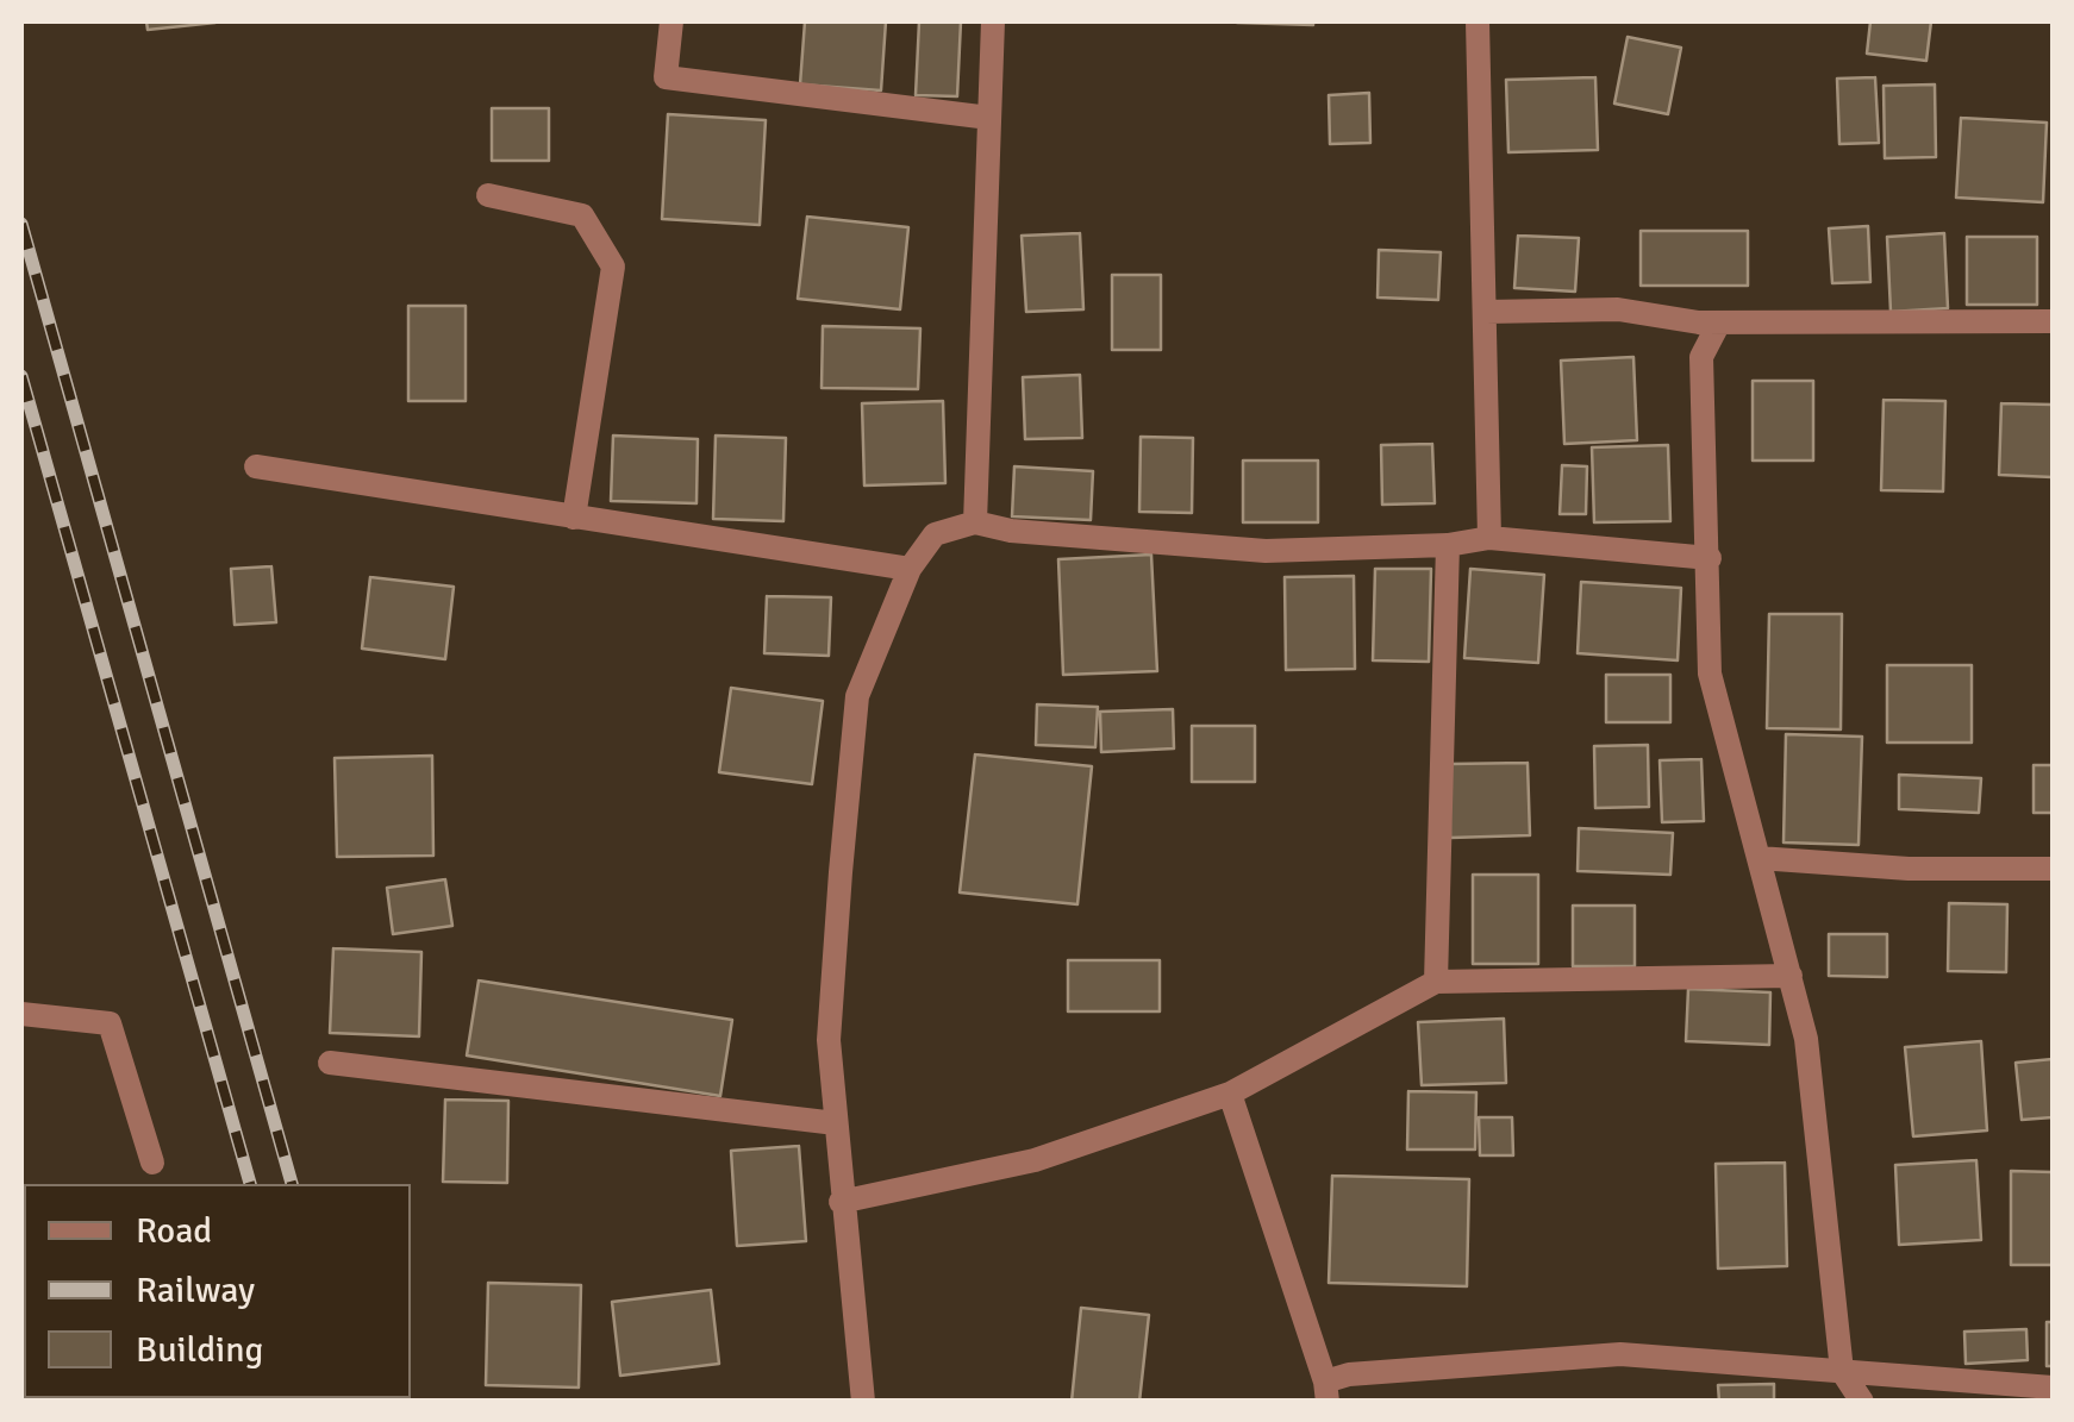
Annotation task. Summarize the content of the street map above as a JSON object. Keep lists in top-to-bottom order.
{
  "legend": ["Road", "Railway", "Building"]
}
